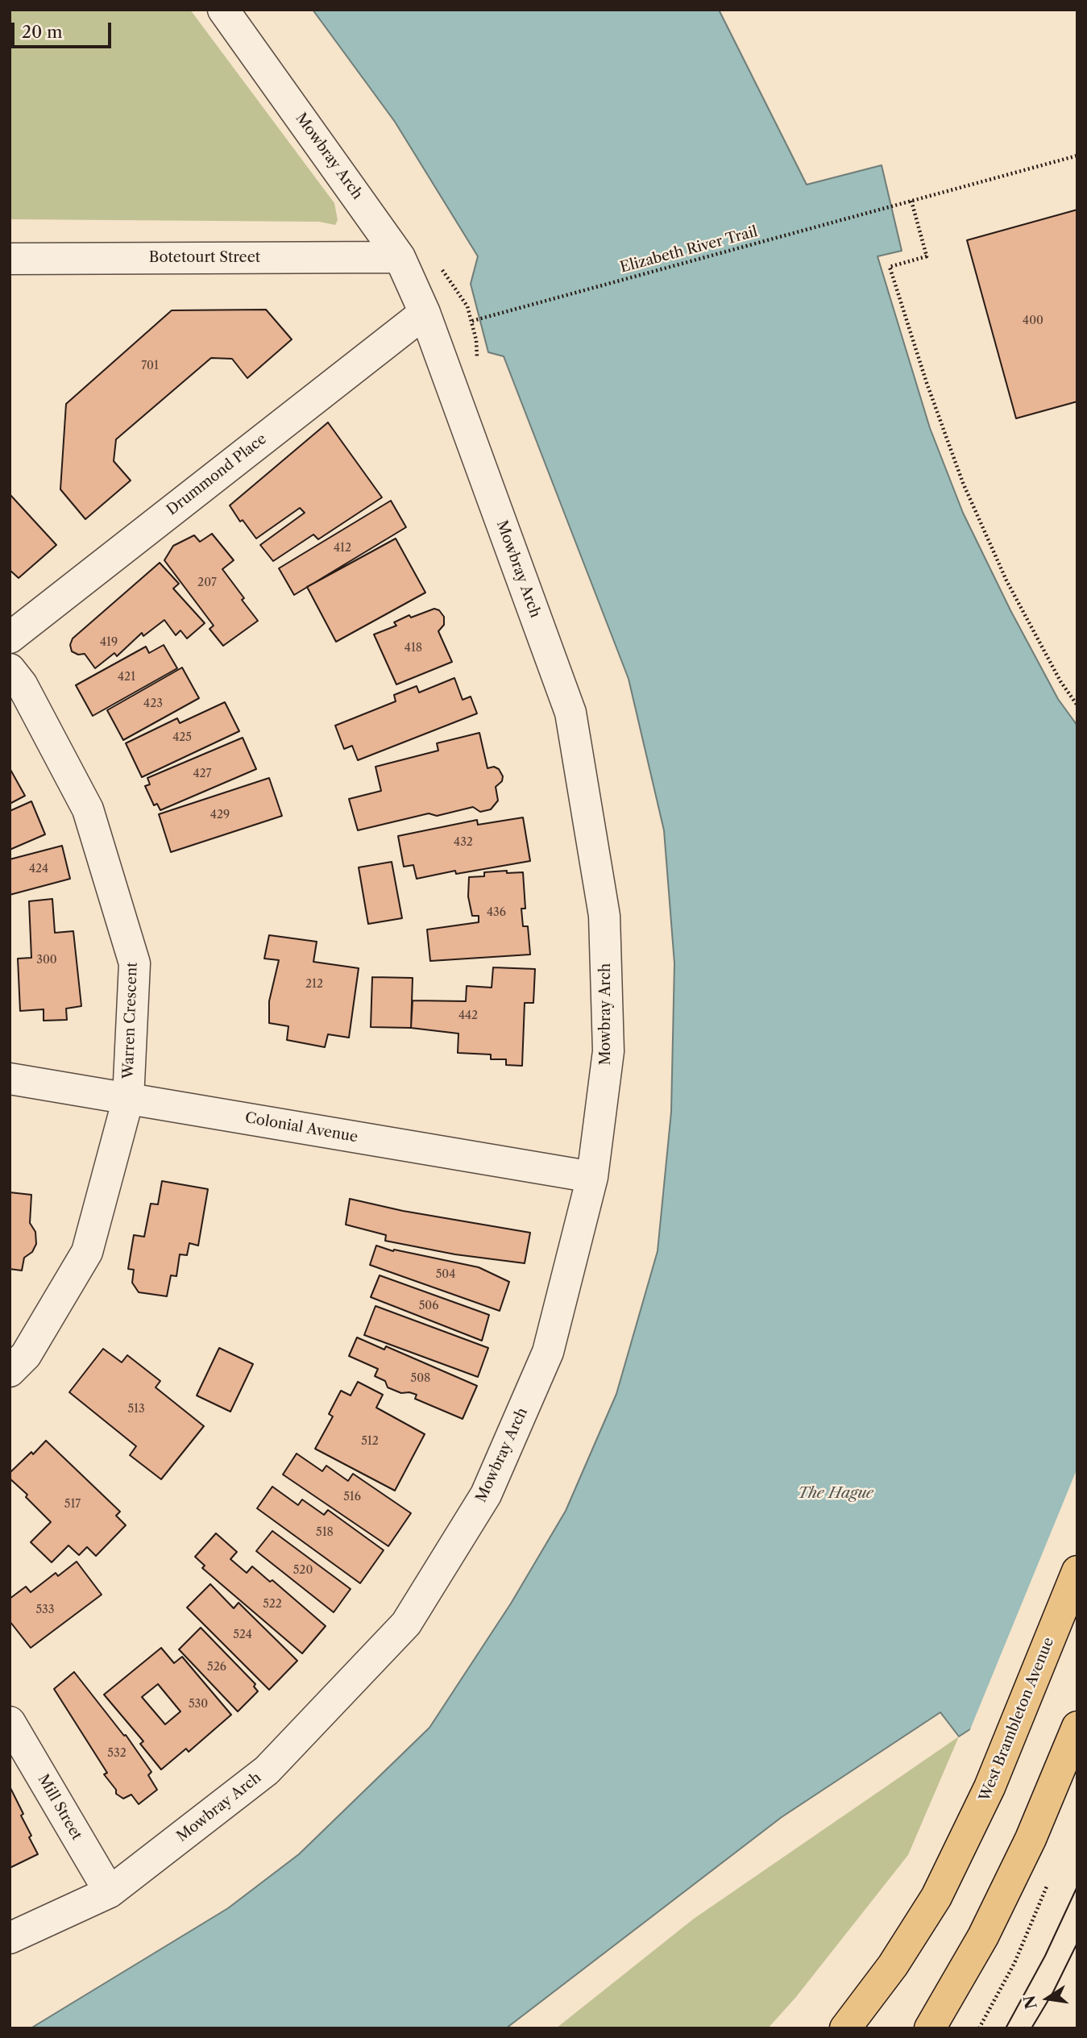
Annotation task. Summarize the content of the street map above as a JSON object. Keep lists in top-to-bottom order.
{
  "streets": {
    "main road": ["West Brambleton Avenue"],
    "street": [
      "Mowbray Arch",
      "Botetourt Street",
      "Drummond Place",
      "Warren Crescent",
      "Colonial Avenue",
      "Mill Street"
    ],
    "path": ["Elizabeth River Trail"]
  },
  "crossings": [
    ["Mowbray Arch", "Botetourt Street"],
    ["Mowbray Arch", "Drummond Place"],
    ["Mowbray Arch", "Colonial Avenue"],
    ["Mowbray Arch", "Mill Street"],
    ["Warren Crescent", "Colonial Avenue"]
  ],
  "water": ["The Hague"],
  "house_numbers": [
    "400",
    "701",
    "412",
    "207",
    "419",
    "418",
    "421",
    "423",
    "425",
    "427",
    "429",
    "432",
    "424",
    "436",
    "300",
    "212",
    "442",
    "504",
    "506",
    "508",
    "513",
    "512",
    "516",
    "517",
    "518",
    "520",
    "522",
    "533",
    "524",
    "526",
    "530",
    "532"
  ],
  "scale_bar": "20 m",
  "north": "left"
}
